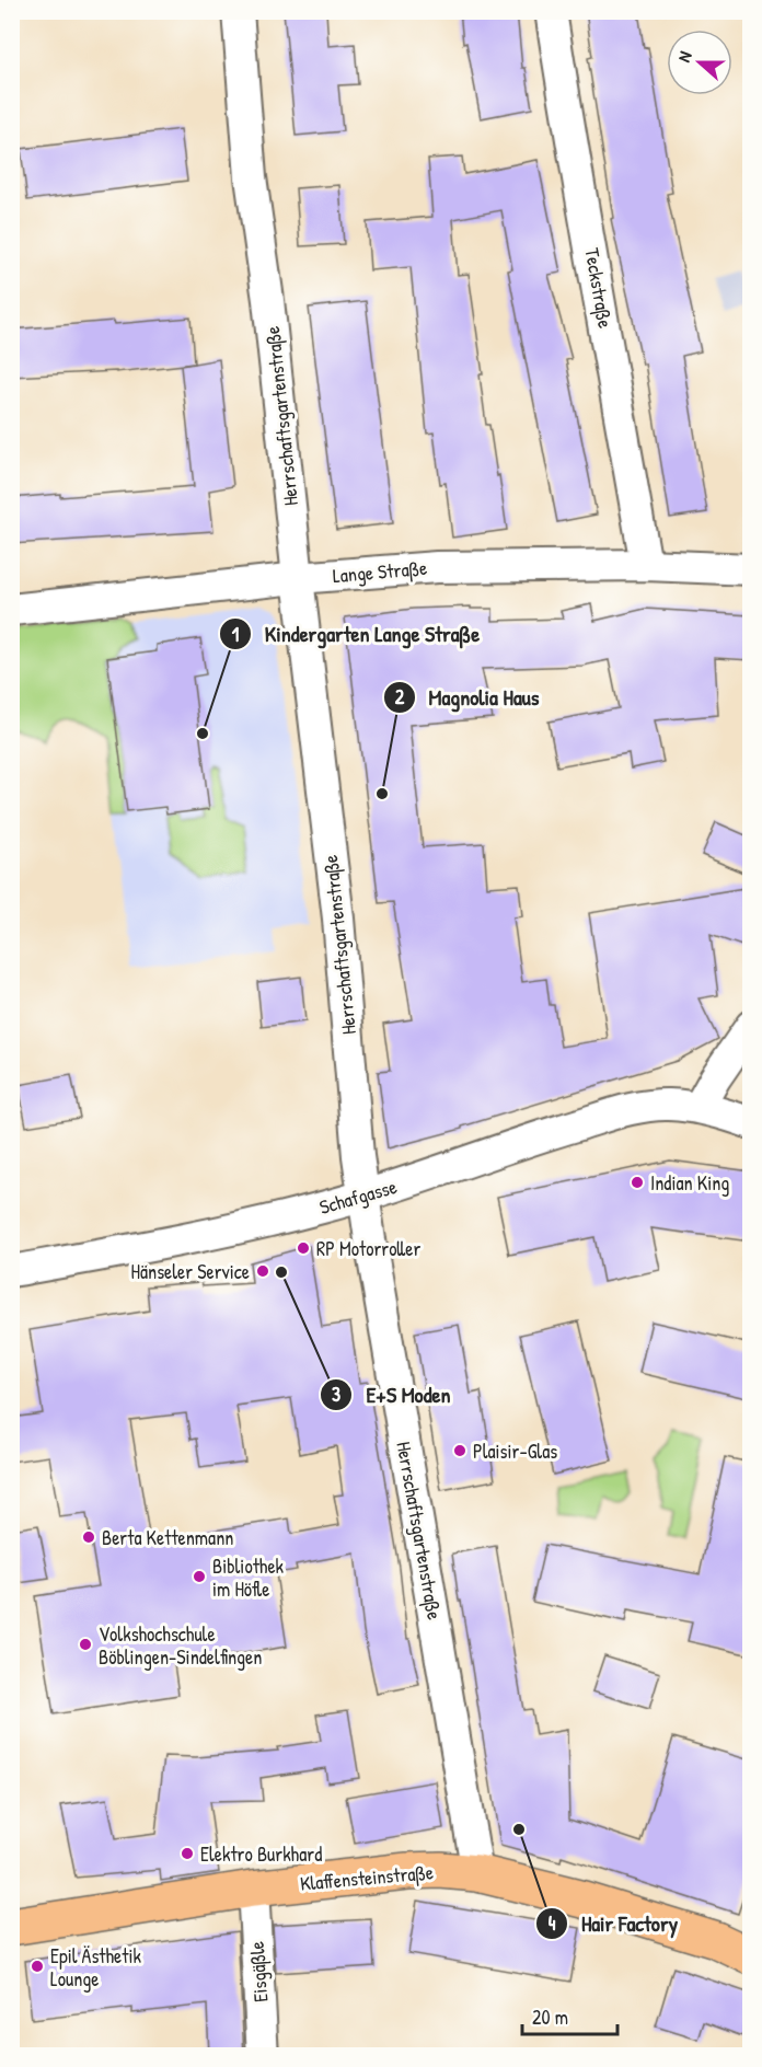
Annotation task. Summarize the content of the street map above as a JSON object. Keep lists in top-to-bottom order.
{
  "streets": {
    "main road": ["Klaffensteinstraße"],
    "street": [
      "Teckstraße",
      "Herrschaftsgartenstraße",
      "Lange Straße",
      "Schafgasse",
      "Eisgäßle"
    ]
  },
  "crossings": [
    ["Teckstraße", "Lange Straße"],
    ["Herrschaftsgartenstraße", "Lange Straße"],
    ["Herrschaftsgartenstraße", "Schafgasse"],
    ["Herrschaftsgartenstraße", "Klaffensteinstraße"],
    ["Klaffensteinstraße", "Eisgäßle"]
  ],
  "places": [
    "Kindergarten Lange Straße",
    "Magnolia Haus",
    "Indian King",
    "RP Motorroller",
    "Hänseler Service",
    "E+S Moden",
    "Plaisir-Glas",
    "Berta Kettenmann",
    "Bibliothek im Höfle",
    "Volkshochschule Böblingen-Sindelfingen",
    "Hair Factory",
    "Elektro Burkhard",
    "Epil Ästhetik Lounge"
  ],
  "scale_bar": "20 m",
  "north": "left"
}
